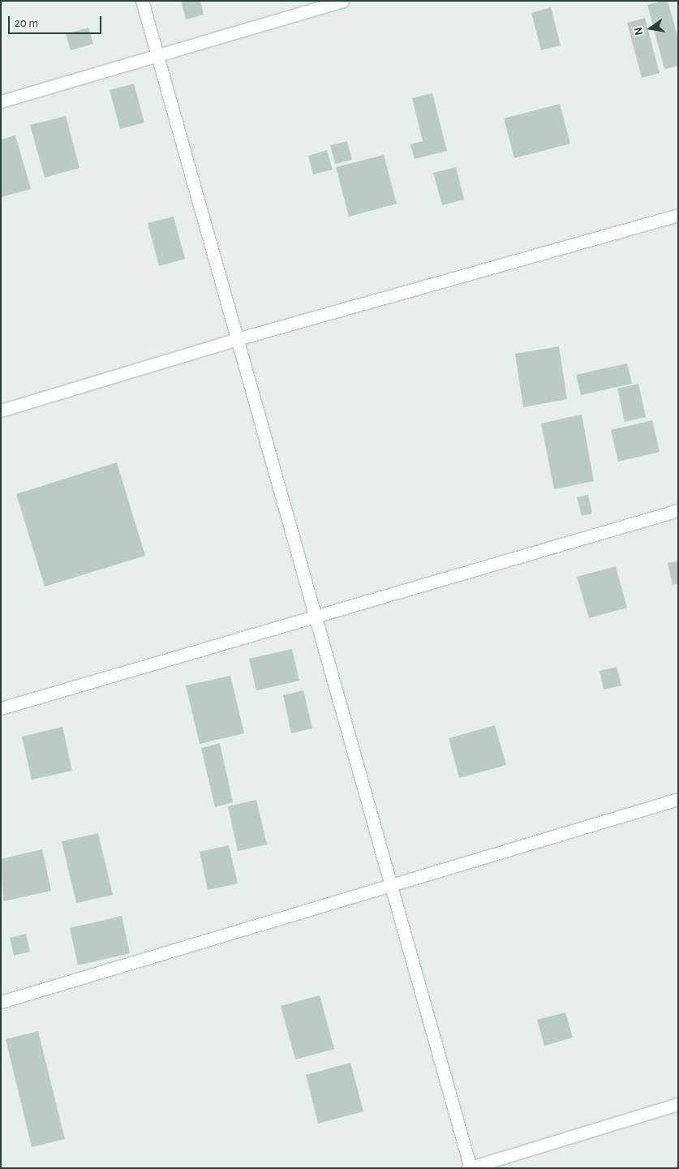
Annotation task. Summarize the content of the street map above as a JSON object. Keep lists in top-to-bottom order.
{
  "scale_bar": "20 m",
  "north": "left"
}
